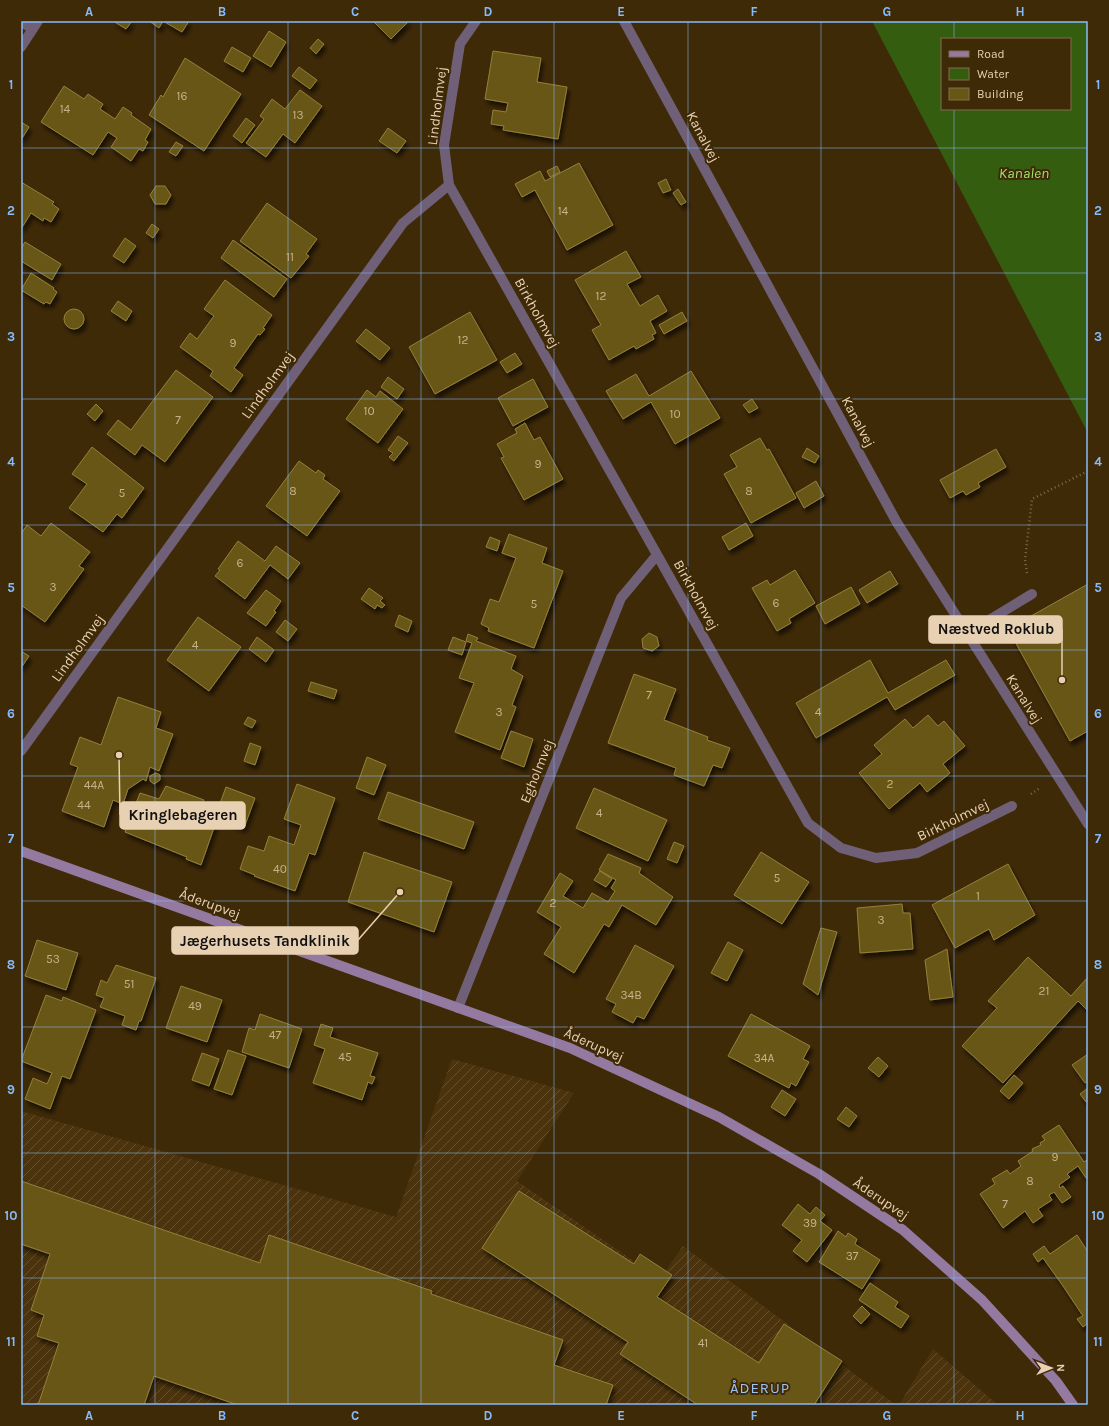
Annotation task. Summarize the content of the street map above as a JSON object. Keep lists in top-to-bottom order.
{
  "streets": {
    "street": [
      "Lindholmvej",
      "Kanalvej",
      "Birkholmvej",
      "Egholmvej",
      "Åderupvej"
    ]
  },
  "crossings": [
    ["Lindholmvej", "Birkholmvej"],
    ["Birkholmvej", "Egholmvej"],
    ["Egholmvej", "Åderupvej"]
  ],
  "districts": ["ÅDERUP"],
  "water": ["Kanalen"],
  "places": ["Næstved Roklub", "Kringlebageren", "Jægerhusets Tandklinik"],
  "house_numbers": [
    "16",
    "14",
    "13",
    "14",
    "11",
    "12",
    "12",
    "9",
    "10",
    "10",
    "7",
    "9",
    "8",
    "8",
    "5",
    "6",
    "3",
    "6",
    "5",
    "4",
    "7",
    "3",
    "4",
    "2",
    "44A",
    "44",
    "4",
    "40",
    "5",
    "1",
    "2",
    "3",
    "53",
    "51",
    "21",
    "34B",
    "49",
    "47",
    "45",
    "34A",
    "9",
    "8",
    "7",
    "39",
    "37",
    "41"
  ],
  "legend": ["Road", "Water", "Building"],
  "north": "right",
  "grid": {
    "columns": [
      "A",
      "B",
      "C",
      "D",
      "E",
      "F",
      "G",
      "H"
    ],
    "rows": [
      "1",
      "2",
      "3",
      "4",
      "5",
      "6",
      "7",
      "8",
      "9",
      "10",
      "11"
    ]
  }
}
